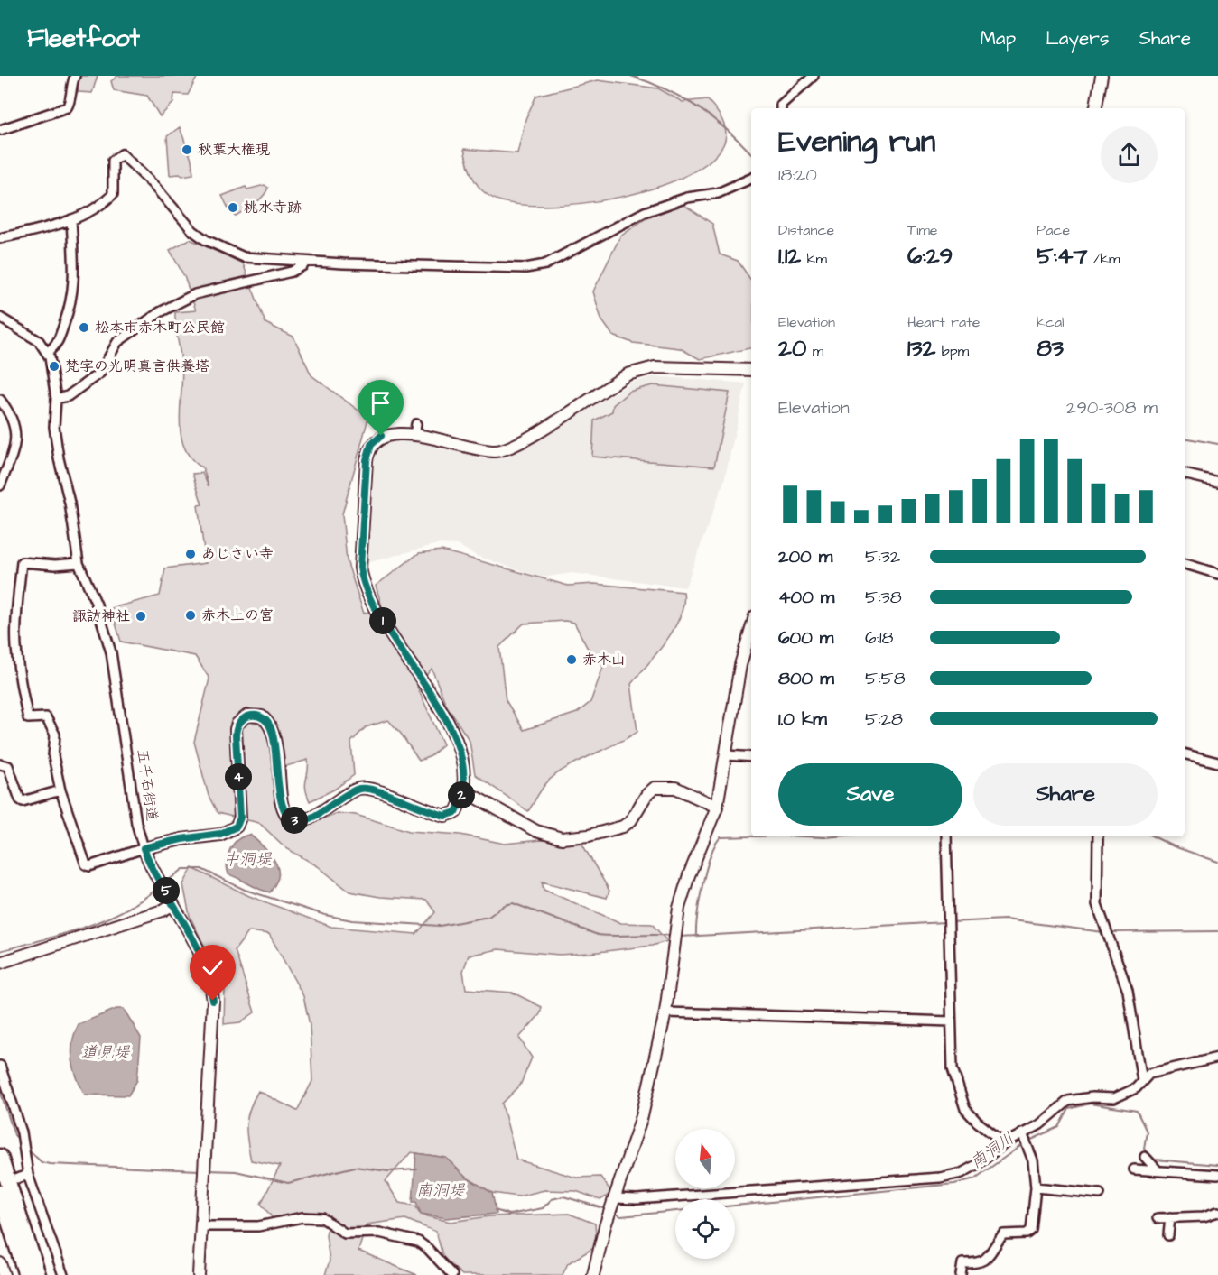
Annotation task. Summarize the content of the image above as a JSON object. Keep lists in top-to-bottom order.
{
  "streets": {
    "street": ["五千石街道"]
  },
  "water": [
    "中洞堤",
    "道見堤",
    "南洞川",
    "南洞堤"
  ],
  "places": [
    "秋葉大権現",
    "桃水寺跡",
    "松本市赤木町公民館",
    "梵字の光明真言供養塔",
    "あじさい寺",
    "赤木上の宮",
    "諏訪神社",
    "赤木山"
  ],
  "north": "top",
  "page": {
    "header": "Fleetfoot",
    "nav": ["Map", "Layers", "Share"],
    "heading": ["Evening run", "18:20"],
    "stats": [
      ["Distance", "1.12 km"],
      ["Time", "6:29"],
      ["Pace", "5:47 /km"],
      ["Elevation", "20 m"],
      ["Heart rate", "132 bpm"],
      ["kcal", "83"]
    ],
    "chart": ["Elevation", "290–308 m"],
    "list": [
      {
        "name": "200 m",
        "note": "5:32"
      },
      {
        "name": "400 m",
        "note": "5:38"
      },
      {
        "name": "600 m",
        "note": "6:18"
      },
      {
        "name": "800 m",
        "note": "5:58"
      },
      {
        "name": "1.0 km",
        "note": "5:28"
      }
    ],
    "pins": [
      "1",
      "4",
      "2",
      "3",
      "5"
    ],
    "buttons": ["Save", "Share"]
  }
}
